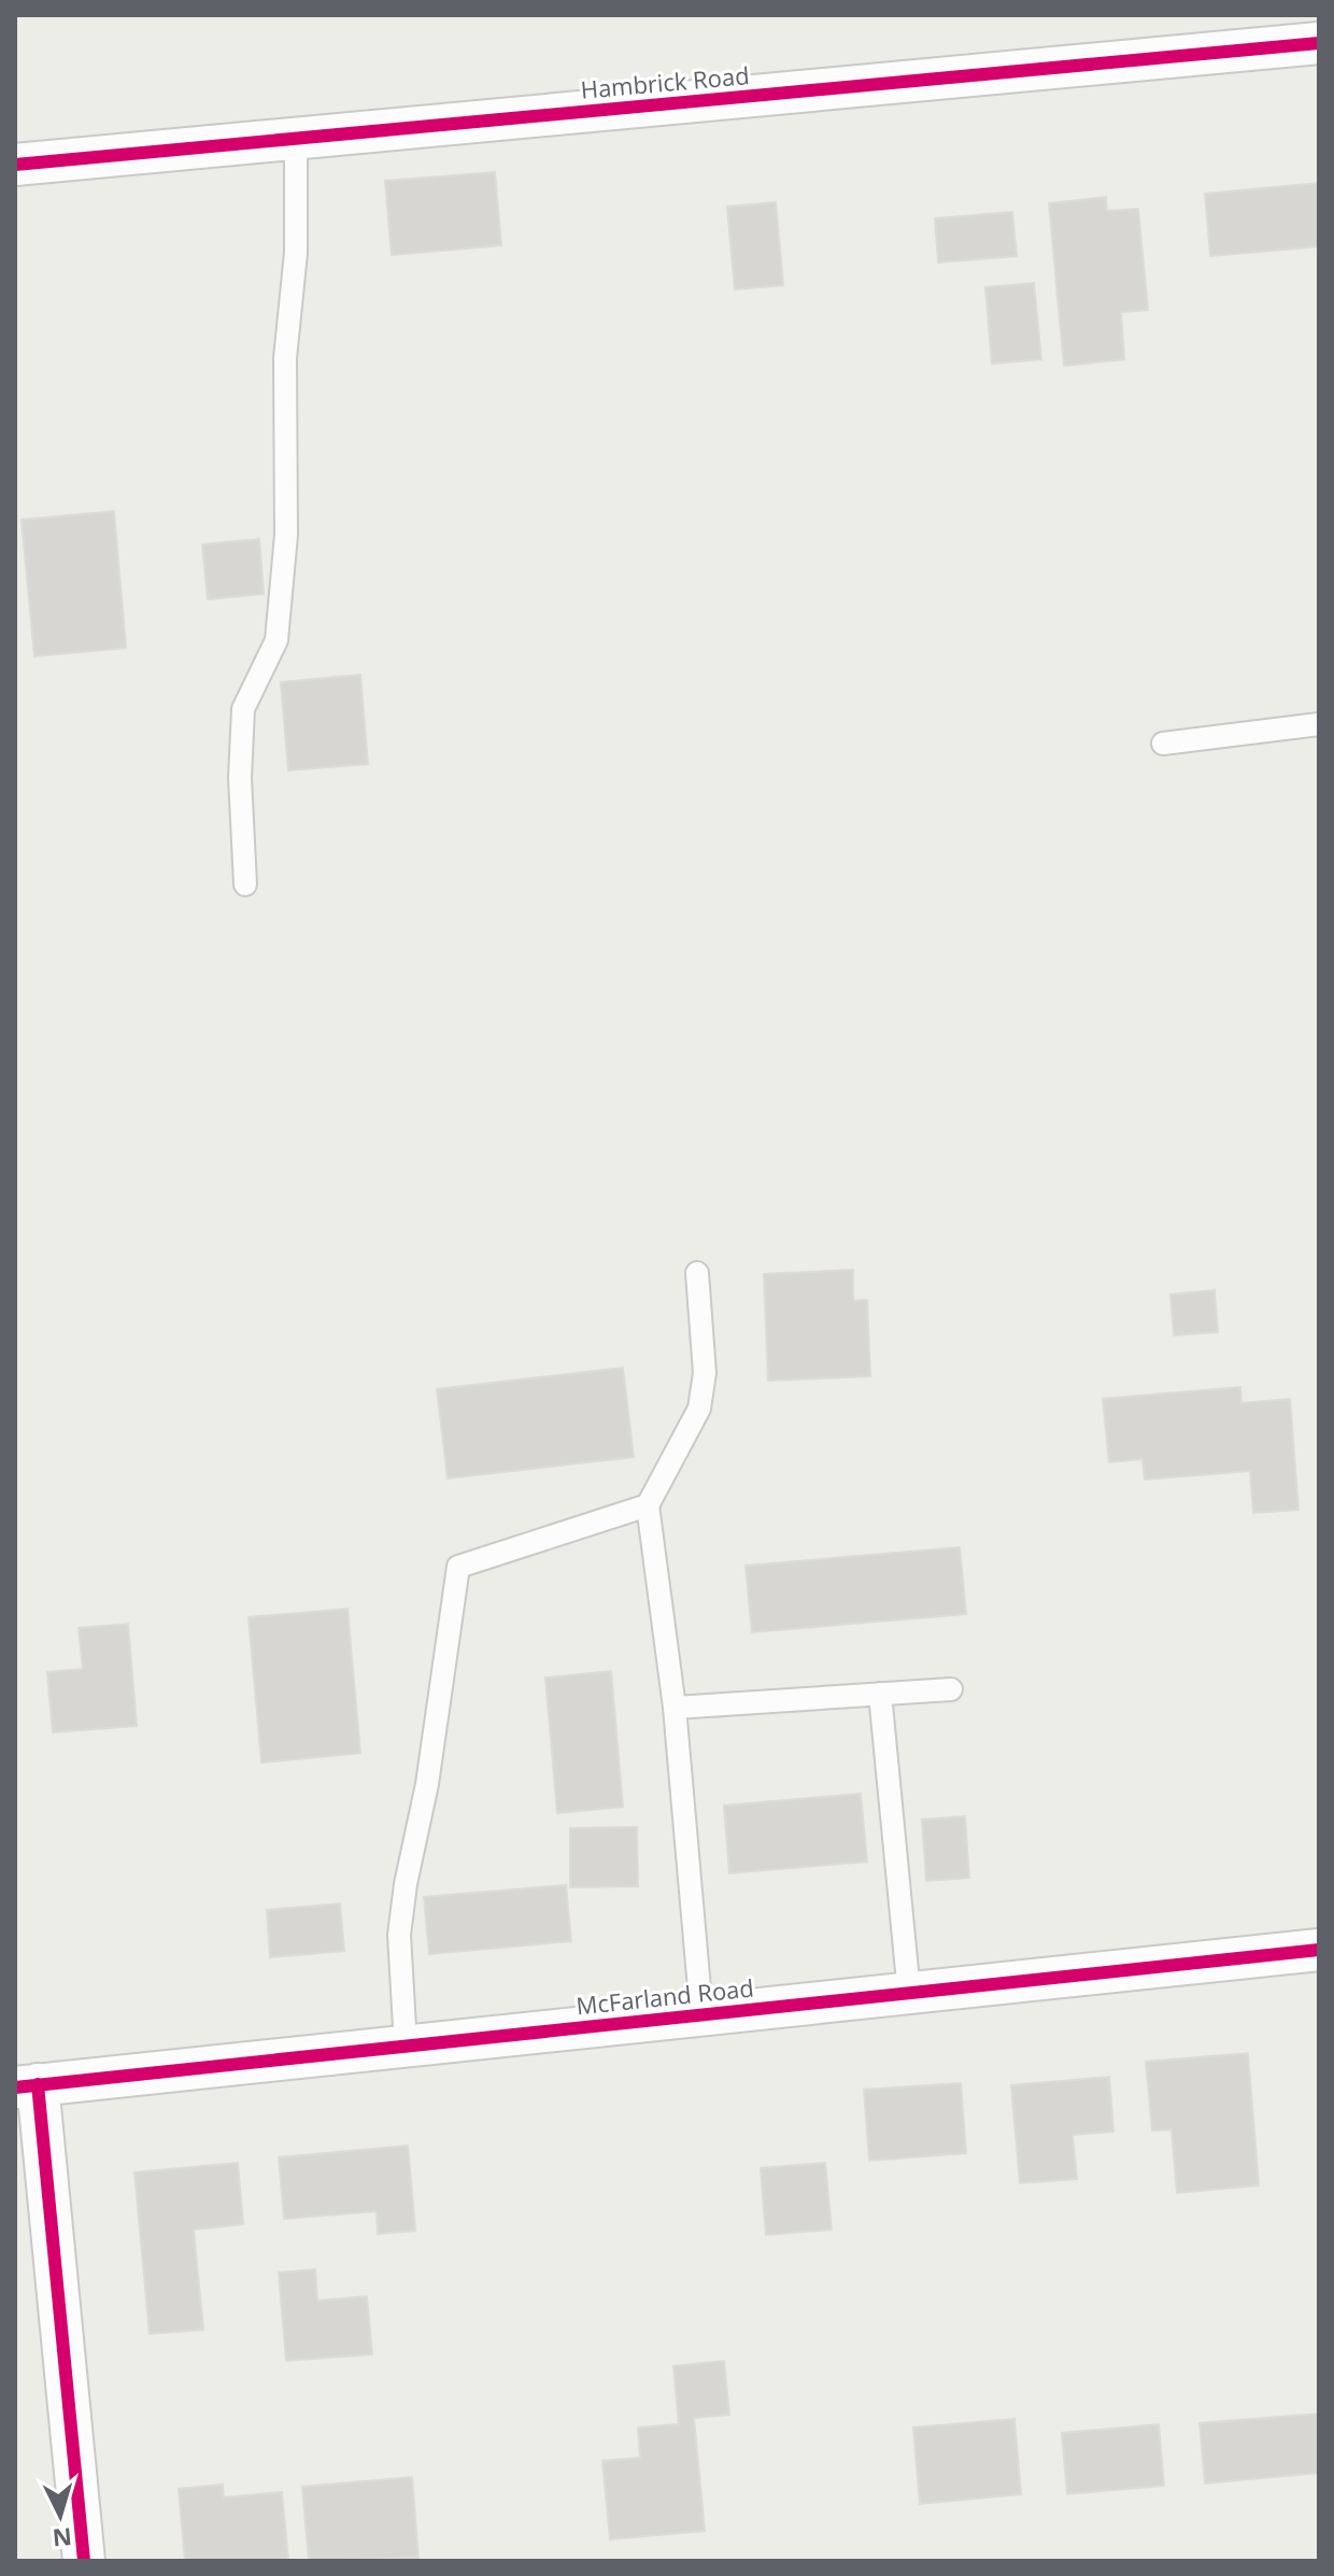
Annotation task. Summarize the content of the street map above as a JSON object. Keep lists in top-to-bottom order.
{
  "streets": {
    "street": ["Hambrick Road", "McFarland Road"]
  },
  "north": "bottom"
}
